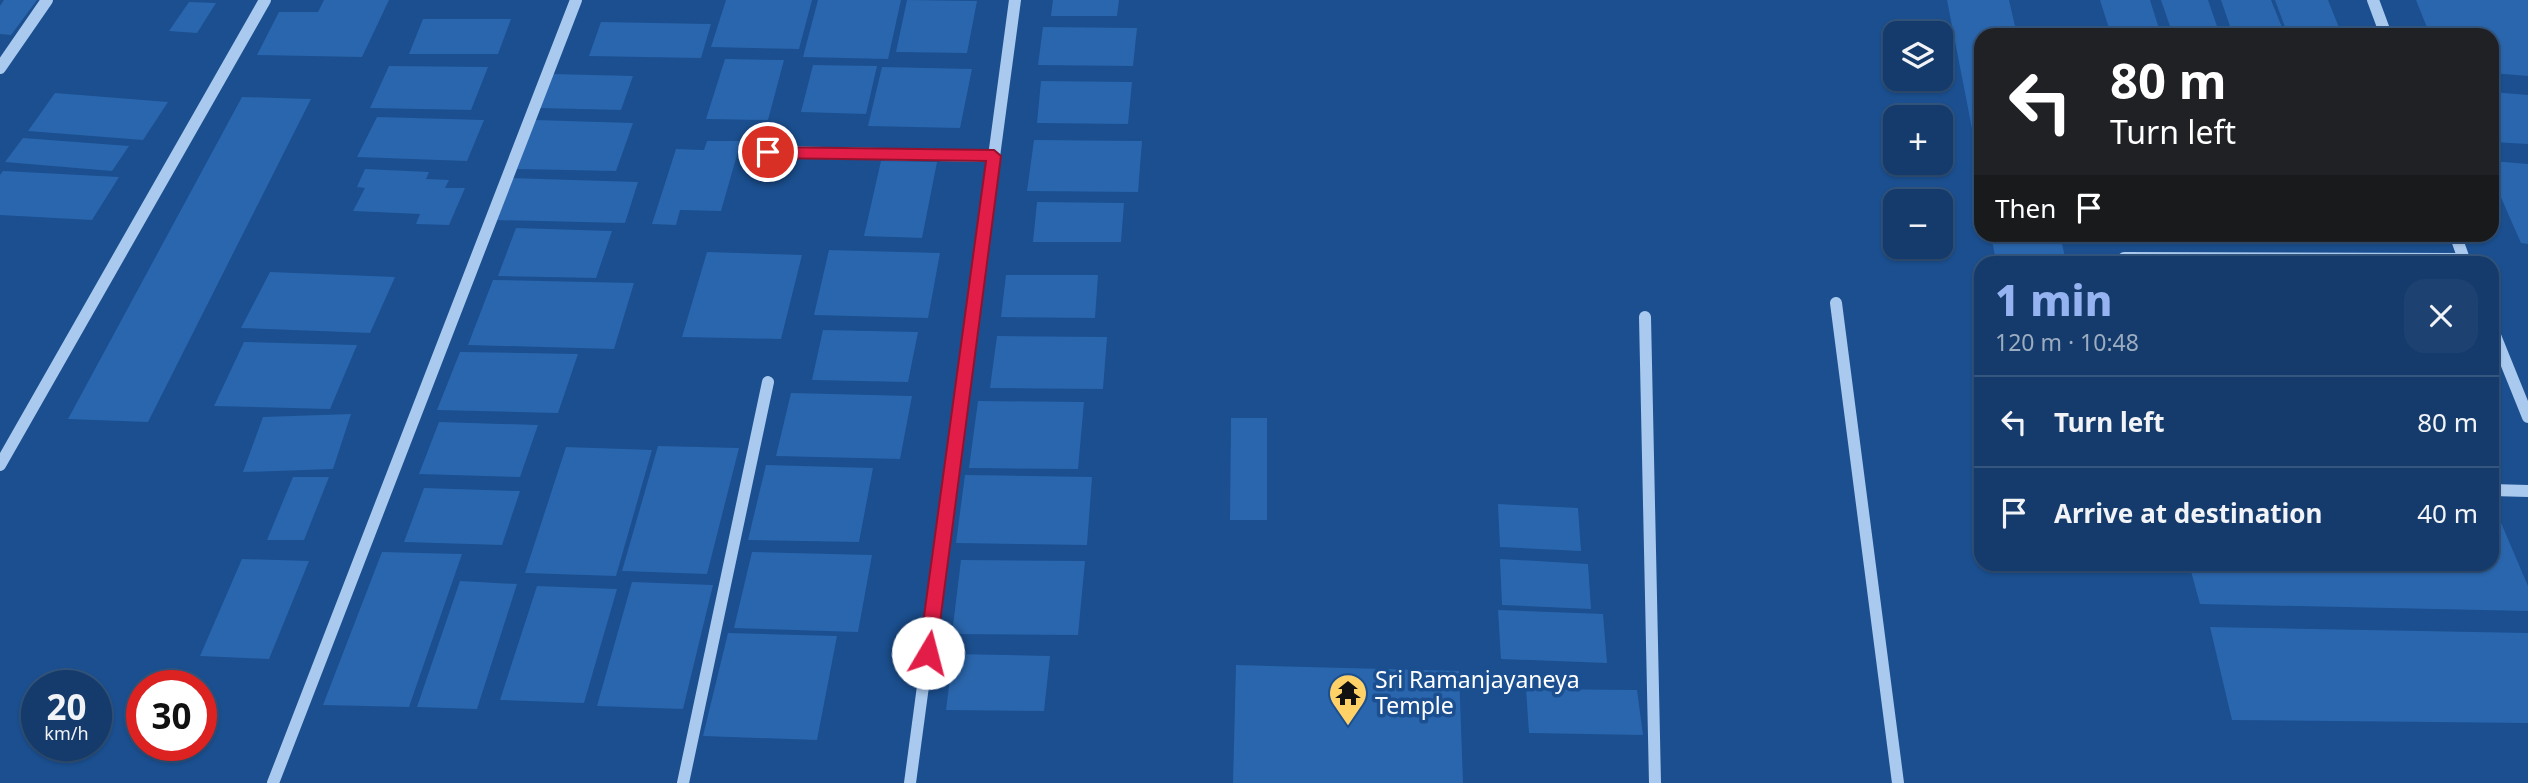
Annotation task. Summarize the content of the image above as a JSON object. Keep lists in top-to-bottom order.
{
  "places": {
    "temple": ["Sri Ramanjayaneya Temple"]
  },
  "page": {
    "map_buttons": ["+", "−"],
    "turn": ["80 m", "Turn left"],
    "then": "Then",
    "heading": ["1 min", "120 m · 10:48"],
    "list": [
      {
        "name": "Turn left",
        "value": "80 m"
      },
      {
        "name": "Arrive at destination",
        "value": "40 m"
      }
    ],
    "speed": "20 km/h",
    "limit": "30"
  }
}
